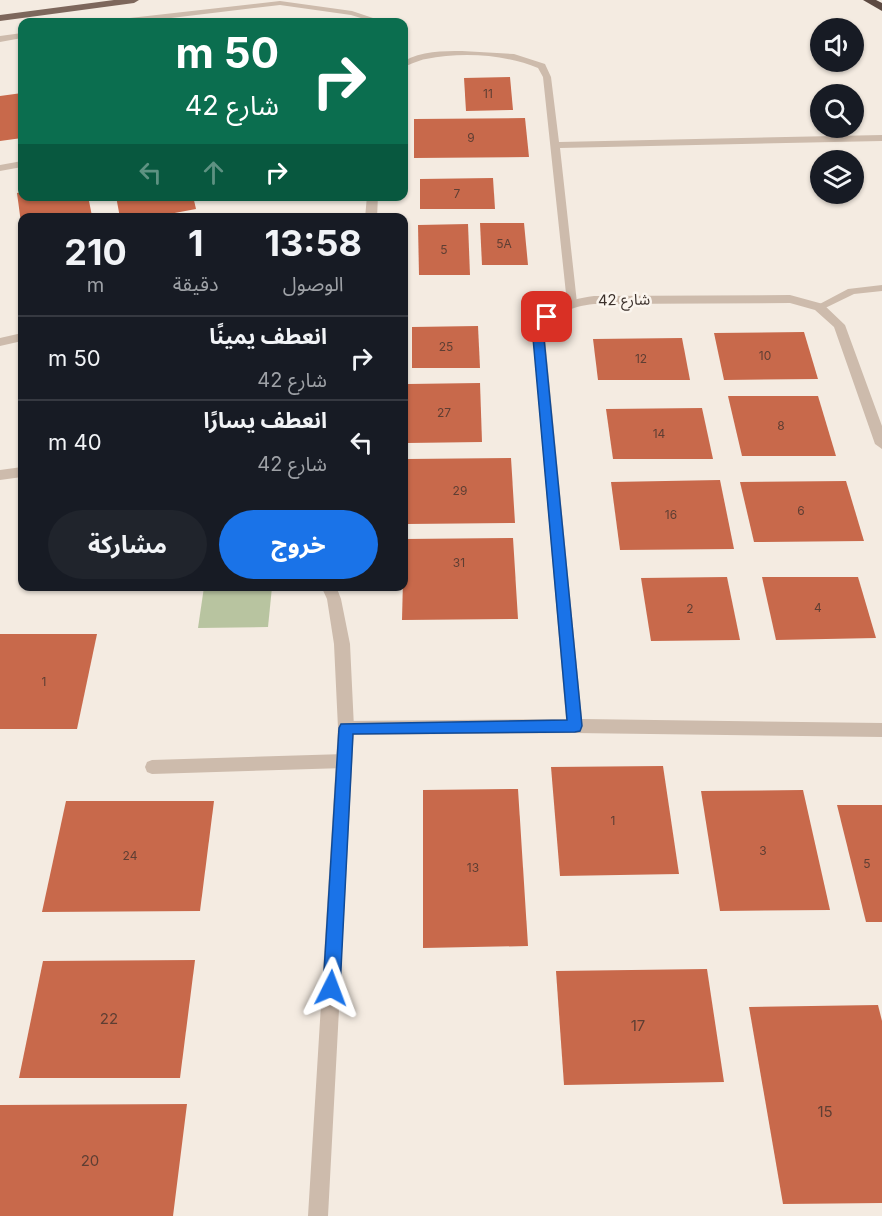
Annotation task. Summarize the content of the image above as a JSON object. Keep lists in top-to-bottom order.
{
  "streets": {
    "street": ["شارع 42"]
  },
  "house_numbers": [
    "11",
    "9",
    "7",
    "5A",
    "5",
    "25",
    "10",
    "12",
    "27",
    "8",
    "14",
    "29",
    "6",
    "16",
    "31",
    "4",
    "2",
    "1",
    "1",
    "3",
    "24",
    "5",
    "13",
    "22",
    "17",
    "15",
    "20"
  ],
  "page": {
    "turn": ["50 m", "شارع 42"],
    "eta": [
      "13:58",
      "الوصول",
      "1",
      "دقيقة",
      "210",
      "m"
    ],
    "list": [
      {
        "name": "انعطف يمينًا",
        "note": "شارع 42",
        "value": "50 m"
      },
      {
        "name": "انعطف يسارًا",
        "note": "شارع 42",
        "value": "40 m"
      }
    ],
    "buttons": ["خروج", "مشاركة"]
  }
}
